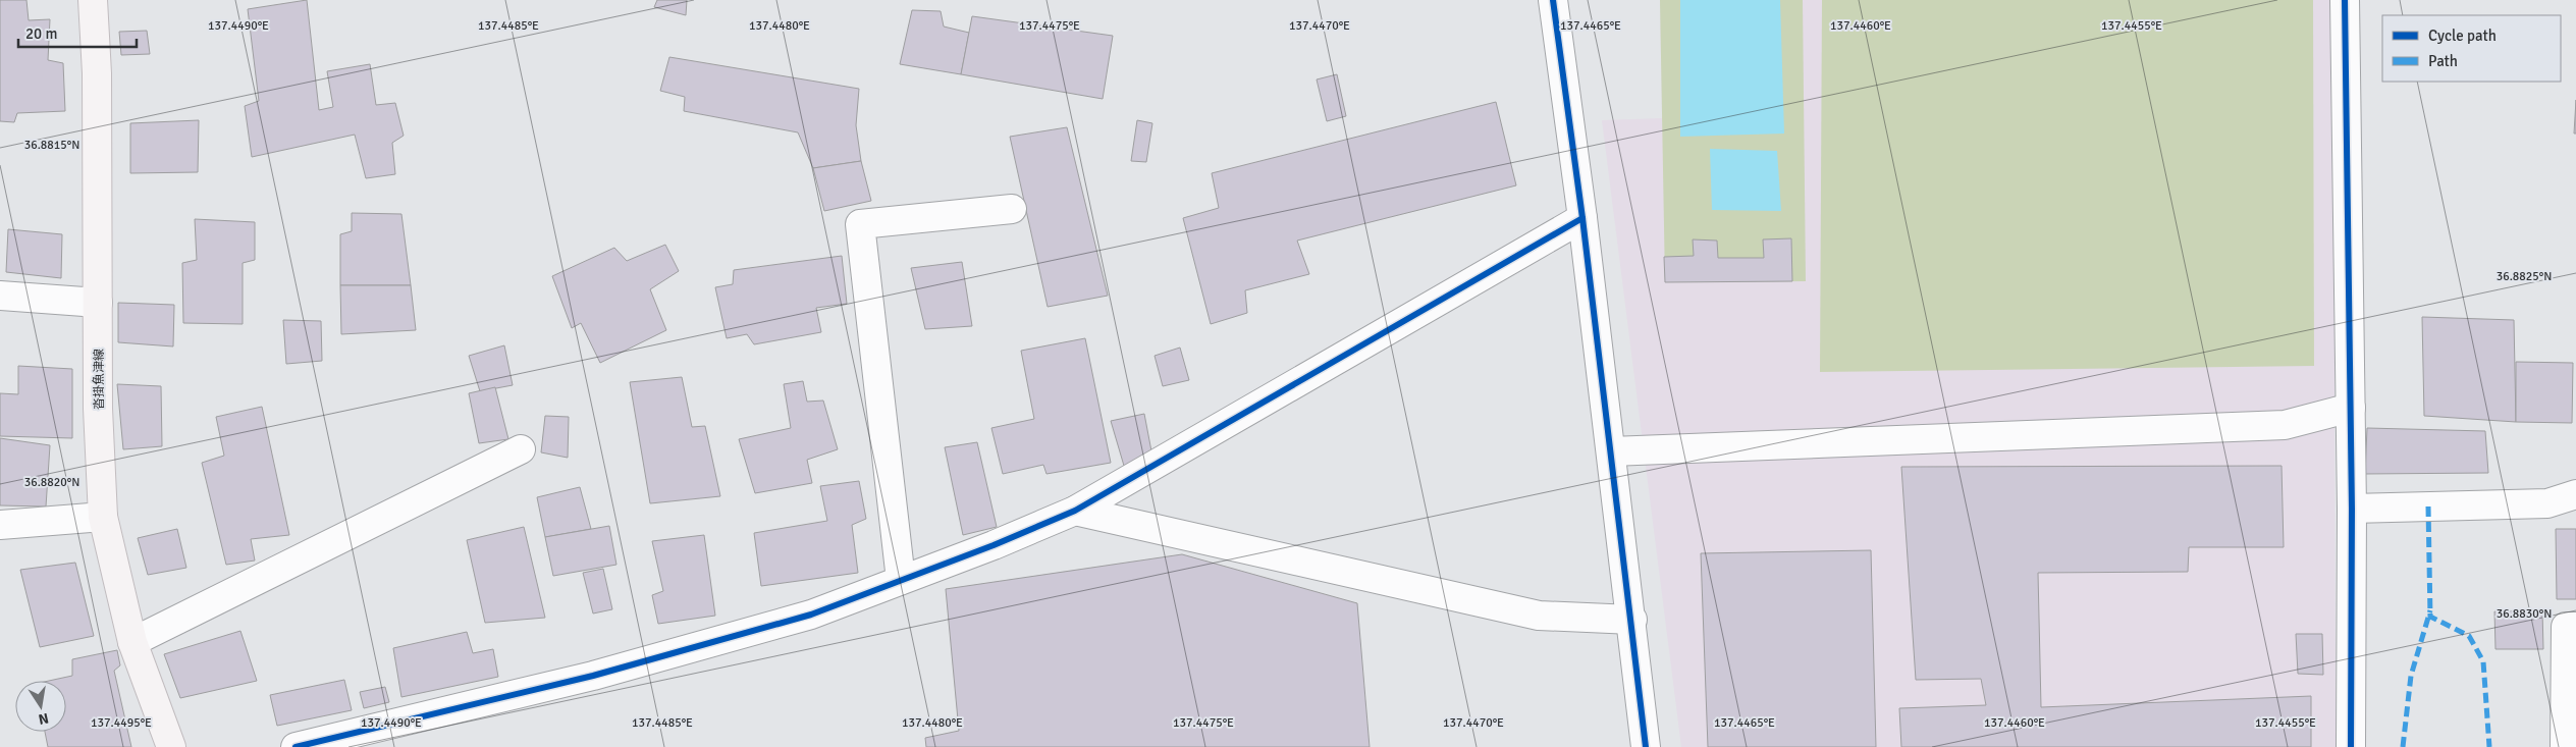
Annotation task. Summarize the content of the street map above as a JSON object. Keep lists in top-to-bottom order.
{
  "streets": {
    "main road": ["沓掛魚津線"]
  },
  "legend": ["Cycle path", "Path"],
  "scale_bar": "20 m",
  "north": "bottom",
  "coordinates": [
    "137.4490°E",
    "137.4485°E",
    "137.4480°E",
    "137.4475°E",
    "137.4470°E",
    "137.4465°E",
    "137.4460°E",
    "137.4455°E",
    "36.8815°N",
    "36.8825°N",
    "36.8820°N",
    "36.8830°N",
    "137.4495°E"
  ]
}
